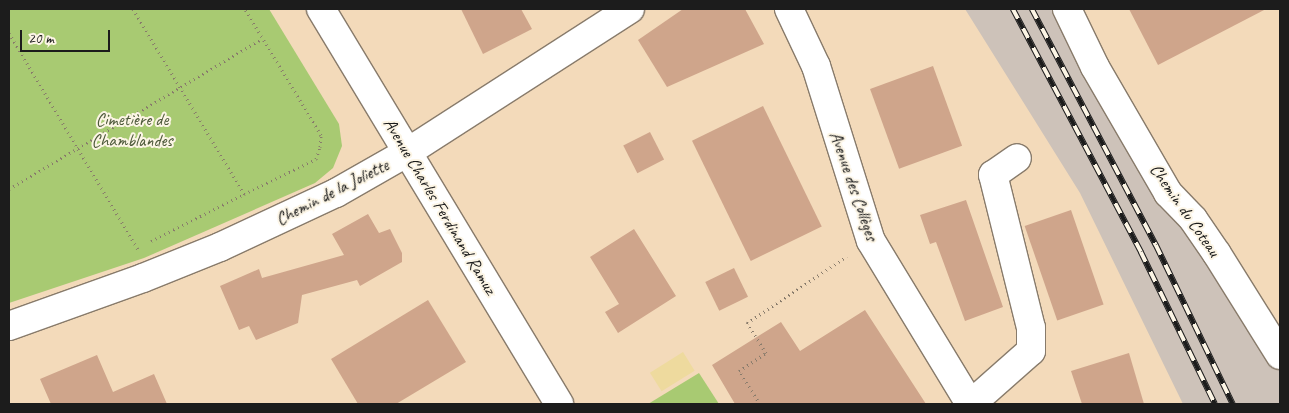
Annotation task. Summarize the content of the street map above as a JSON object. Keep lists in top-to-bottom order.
{
  "streets": {
    "street": [
      "Avenue des Collèges",
      "Chemin de la Joliette",
      "Avenue Charles Ferdinand Ramuz",
      "Chemin du Coteau"
    ]
  },
  "crossings": [
    ["Chemin de la Joliette", "Avenue Charles Ferdinand Ramuz"]
  ],
  "parks": ["Cimetière de Chamblandes"],
  "scale_bar": "20 m"
}
